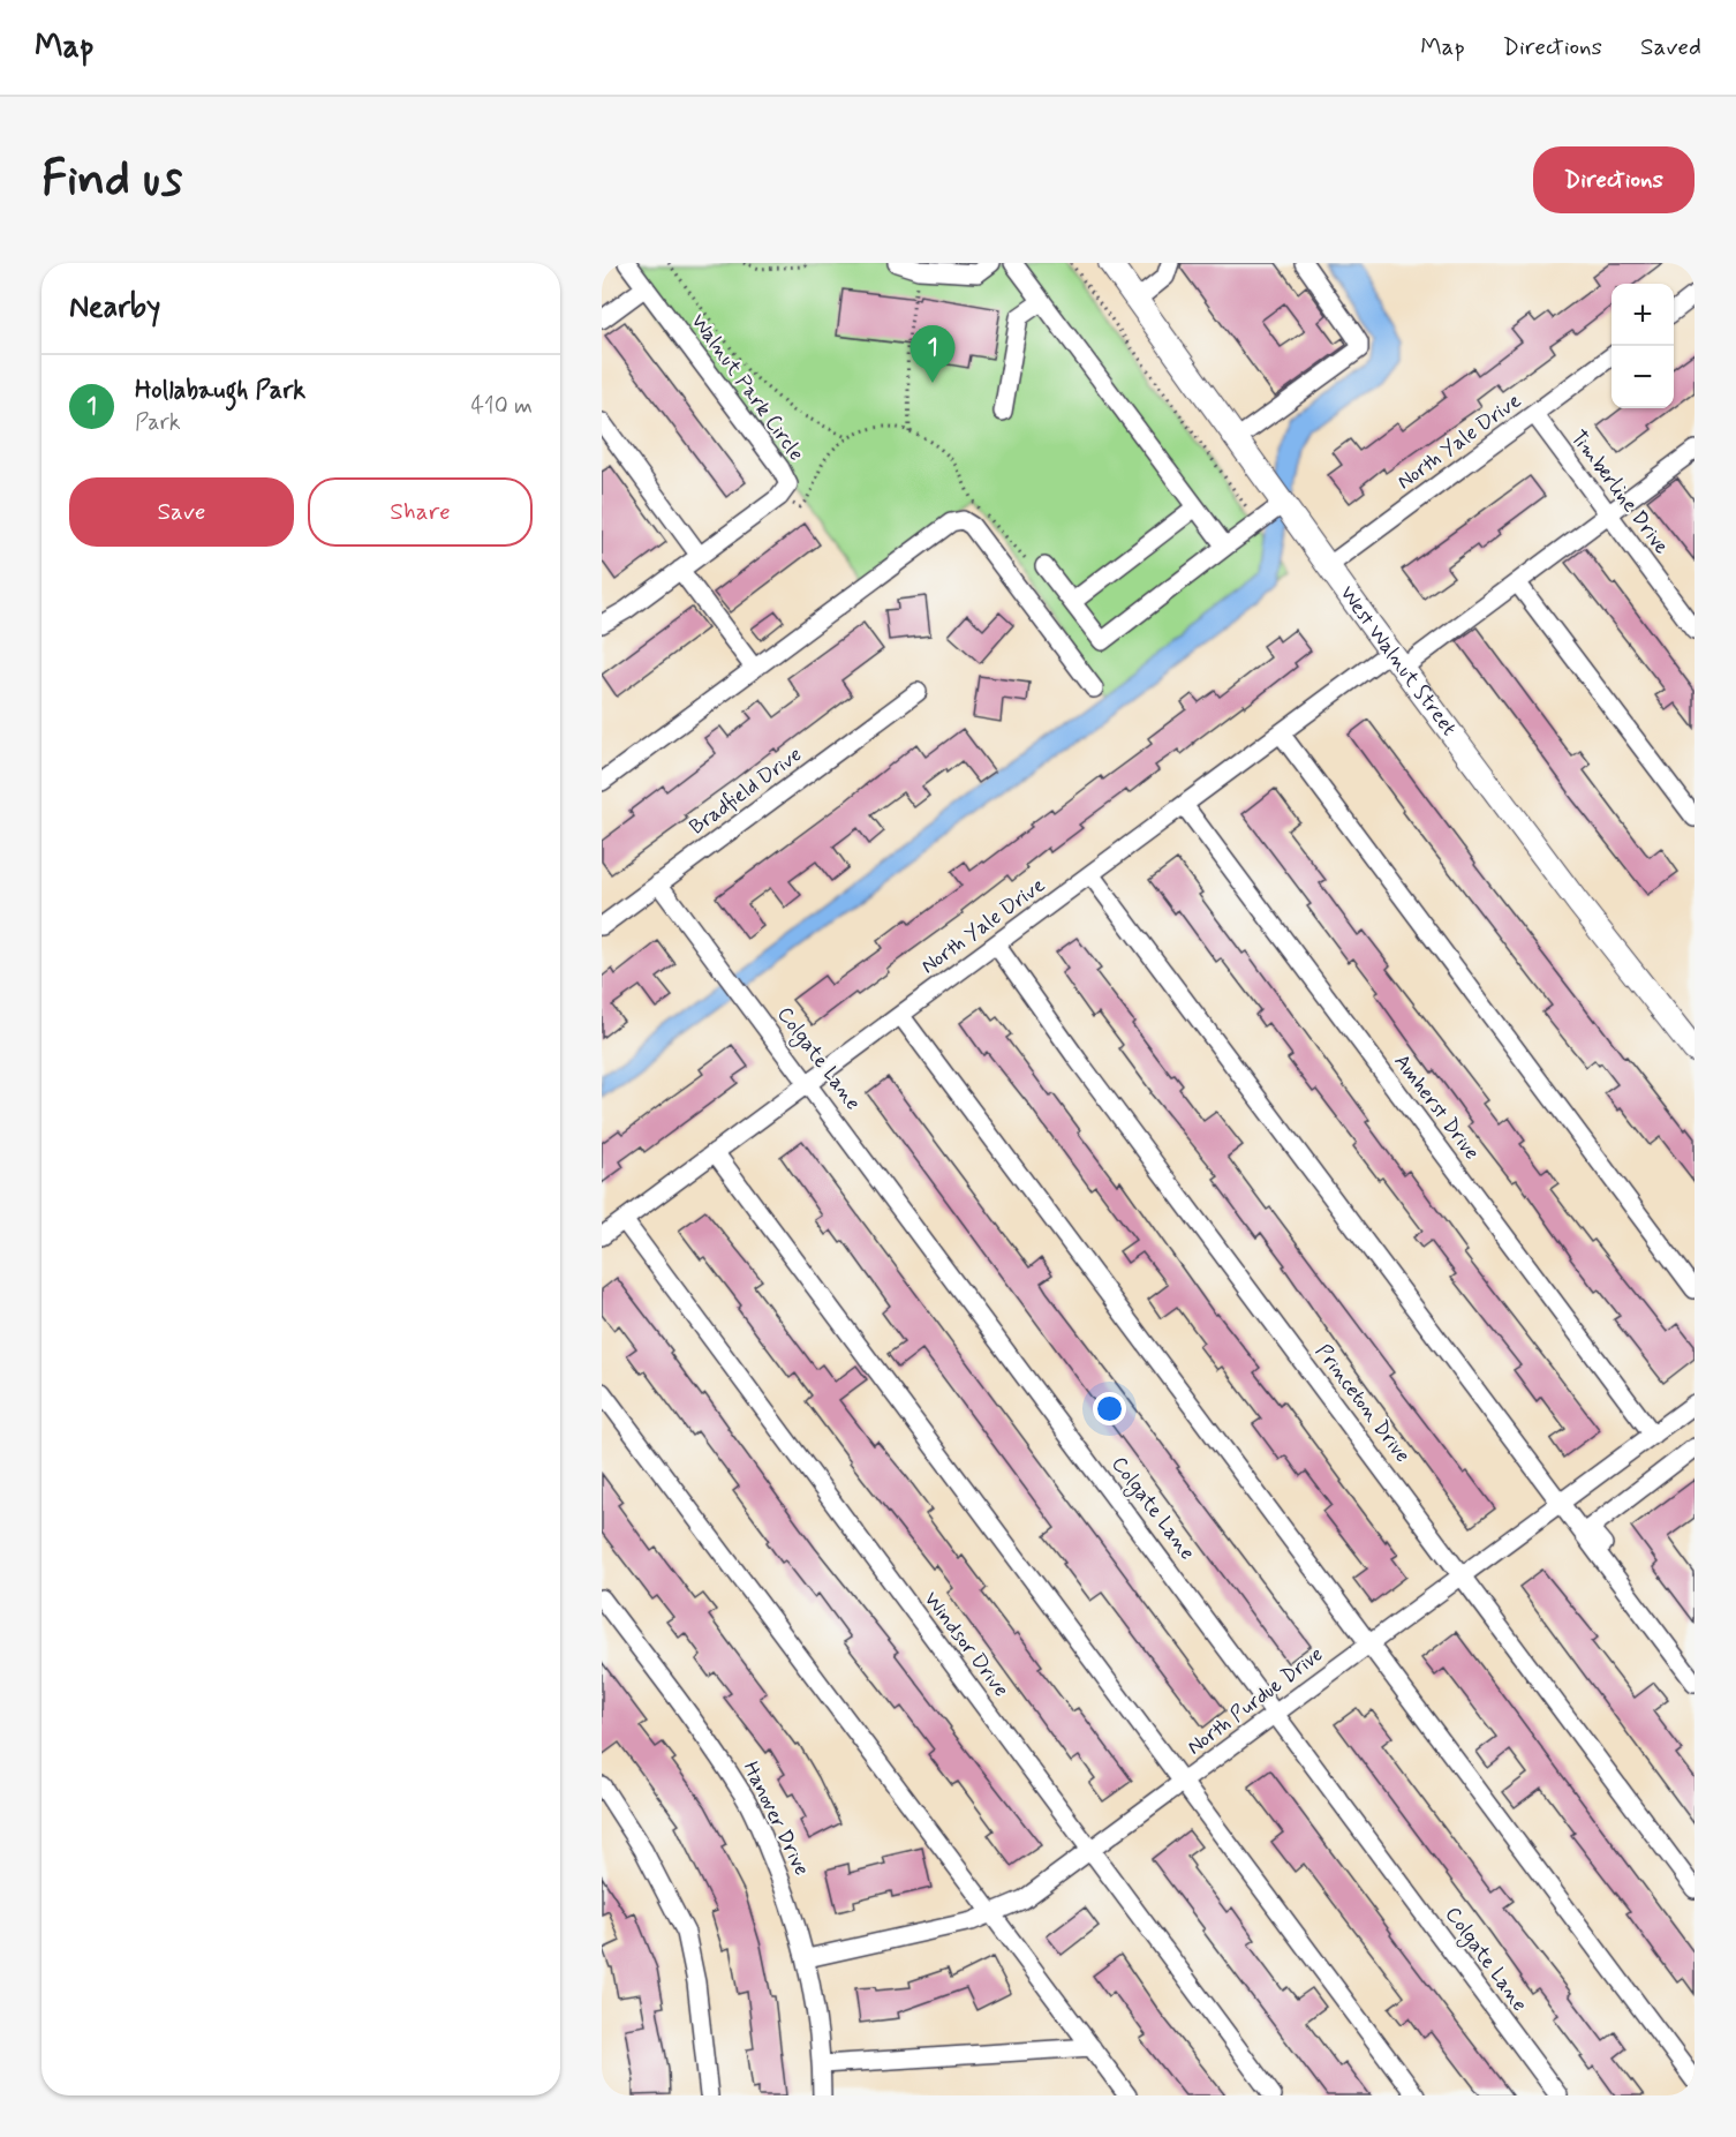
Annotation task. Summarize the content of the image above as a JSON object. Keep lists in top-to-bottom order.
{
  "streets": {
    "main road": ["West Walnut Street"],
    "street": [
      "Walnut Park Circle",
      "North Yale Drive",
      "Timberline Drive",
      "Bradfield Drive",
      "Colgate Lane",
      "Amherst Drive",
      "Princeton Drive",
      "Windsor Drive",
      "North Purdue Drive",
      "Hanover Drive"
    ]
  },
  "crossings": [
    ["North Yale Drive", "Timberline Drive"],
    ["North Yale Drive", "West Walnut Street"],
    ["North Yale Drive", "Colgate Lane"],
    ["North Yale Drive", "Amherst Drive"],
    ["North Yale Drive", "Princeton Drive"],
    ["North Yale Drive", "Windsor Drive"],
    ["Bradfield Drive", "Colgate Lane"],
    ["Colgate Lane", "North Purdue Drive"],
    ["Amherst Drive", "North Purdue Drive"],
    ["Princeton Drive", "North Purdue Drive"],
    ["Windsor Drive", "North Purdue Drive"],
    ["North Purdue Drive", "Hanover Drive"]
  ],
  "page": {
    "header": "Map",
    "nav": ["Map", "Directions", "Saved"],
    "buttons": [
      "Directions",
      ["Save", "Share"]
    ],
    "title": "Find us",
    "heading": "Nearby",
    "map_buttons": ["+", "−"],
    "pins": "1",
    "list": [
      {
        "mark": "1",
        "name": "Hollabaugh Park",
        "note": "Park",
        "value": "410 m"
      }
    ]
  }
}
